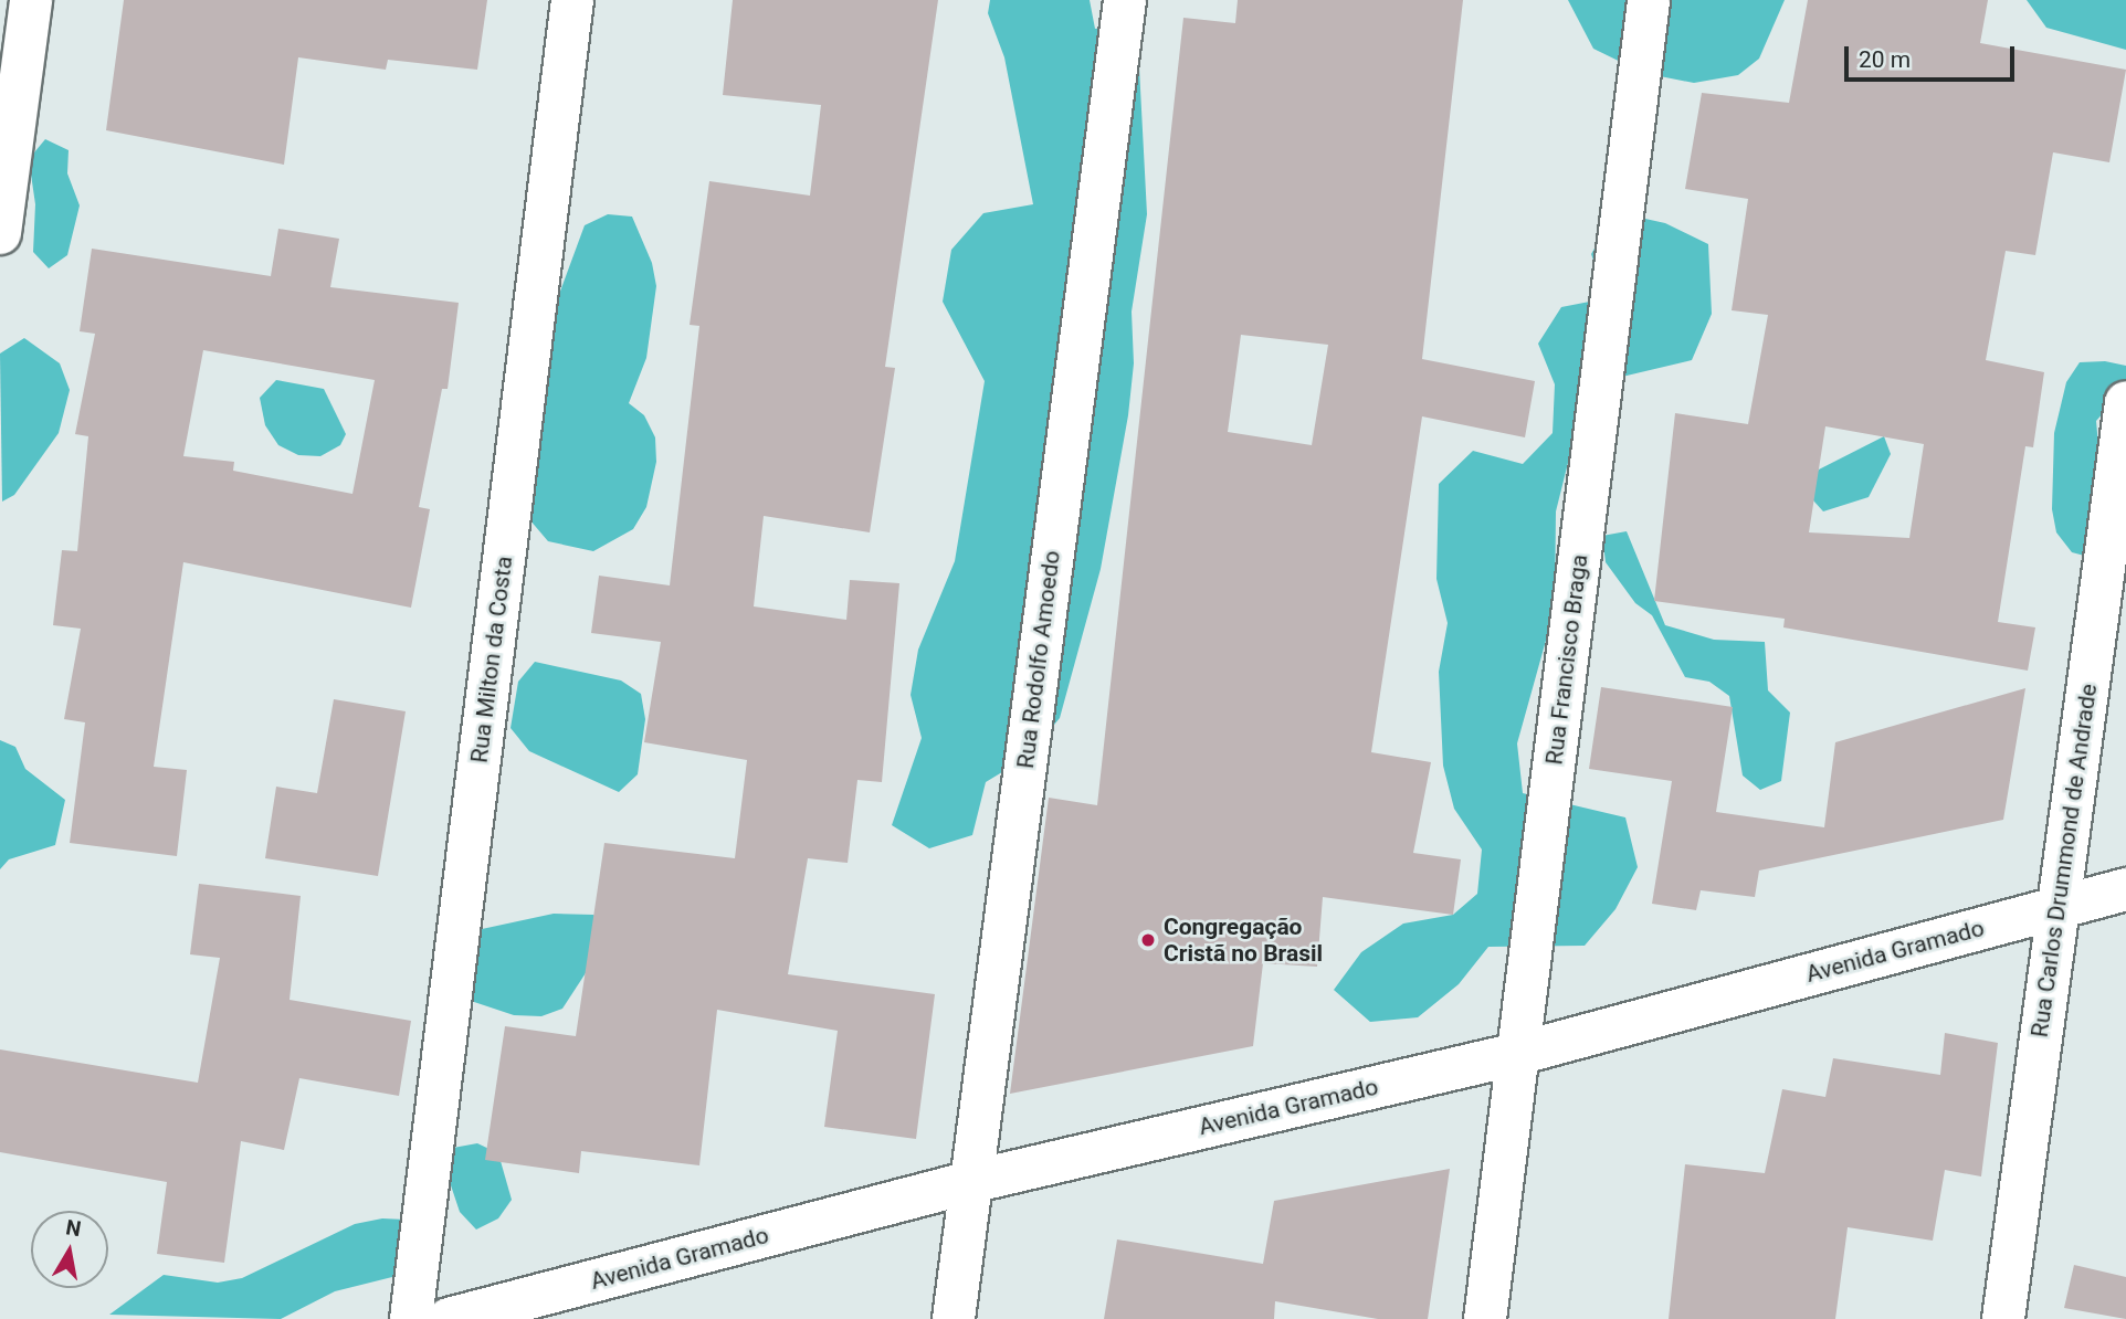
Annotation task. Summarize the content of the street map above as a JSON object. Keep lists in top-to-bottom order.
{
  "streets": {
    "street": [
      "Rua Milton da Costa",
      "Rua Rodolfo Amoedo",
      "Rua Francisco Braga",
      "Rua Carlos Drummond de Andrade",
      "Avenida Gramado"
    ]
  },
  "crossings": [
    ["Rua Rodolfo Amoedo", "Avenida Gramado"],
    ["Rua Francisco Braga", "Avenida Gramado"],
    ["Rua Carlos Drummond de Andrade", "Avenida Gramado"]
  ],
  "places": ["Congregação Cristã no Brasil"],
  "scale_bar": "20 m",
  "north": "top"
}
